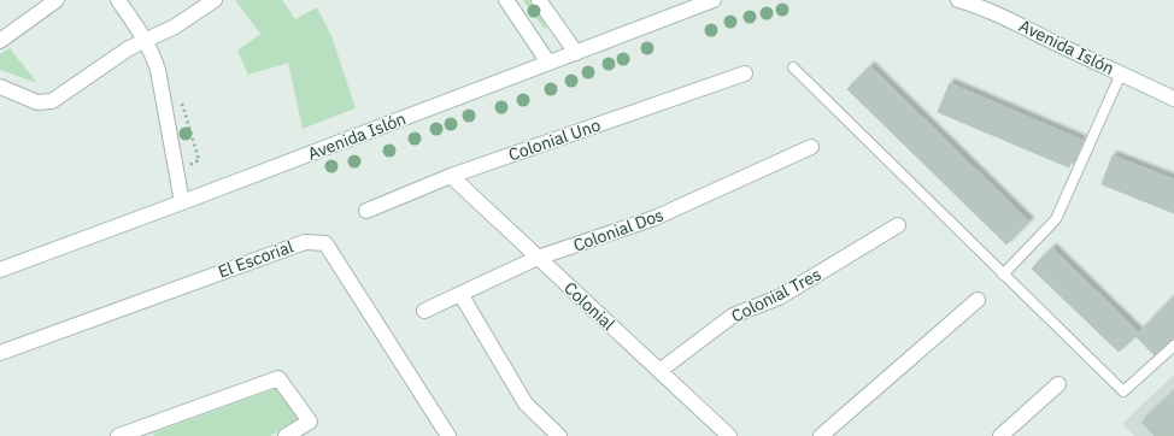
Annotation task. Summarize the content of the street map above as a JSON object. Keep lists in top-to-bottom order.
{
  "streets": {
    "street": [
      "Avenida Islón",
      "Colonial Uno",
      "Colonial Dos",
      "El Escorial",
      "Colonial Tres",
      "Colonial"
    ]
  },
  "crossings": [
    ["Colonial Uno", "Colonial"],
    ["Colonial Dos", "Colonial"],
    ["Colonial Tres", "Colonial"]
  ]
}
